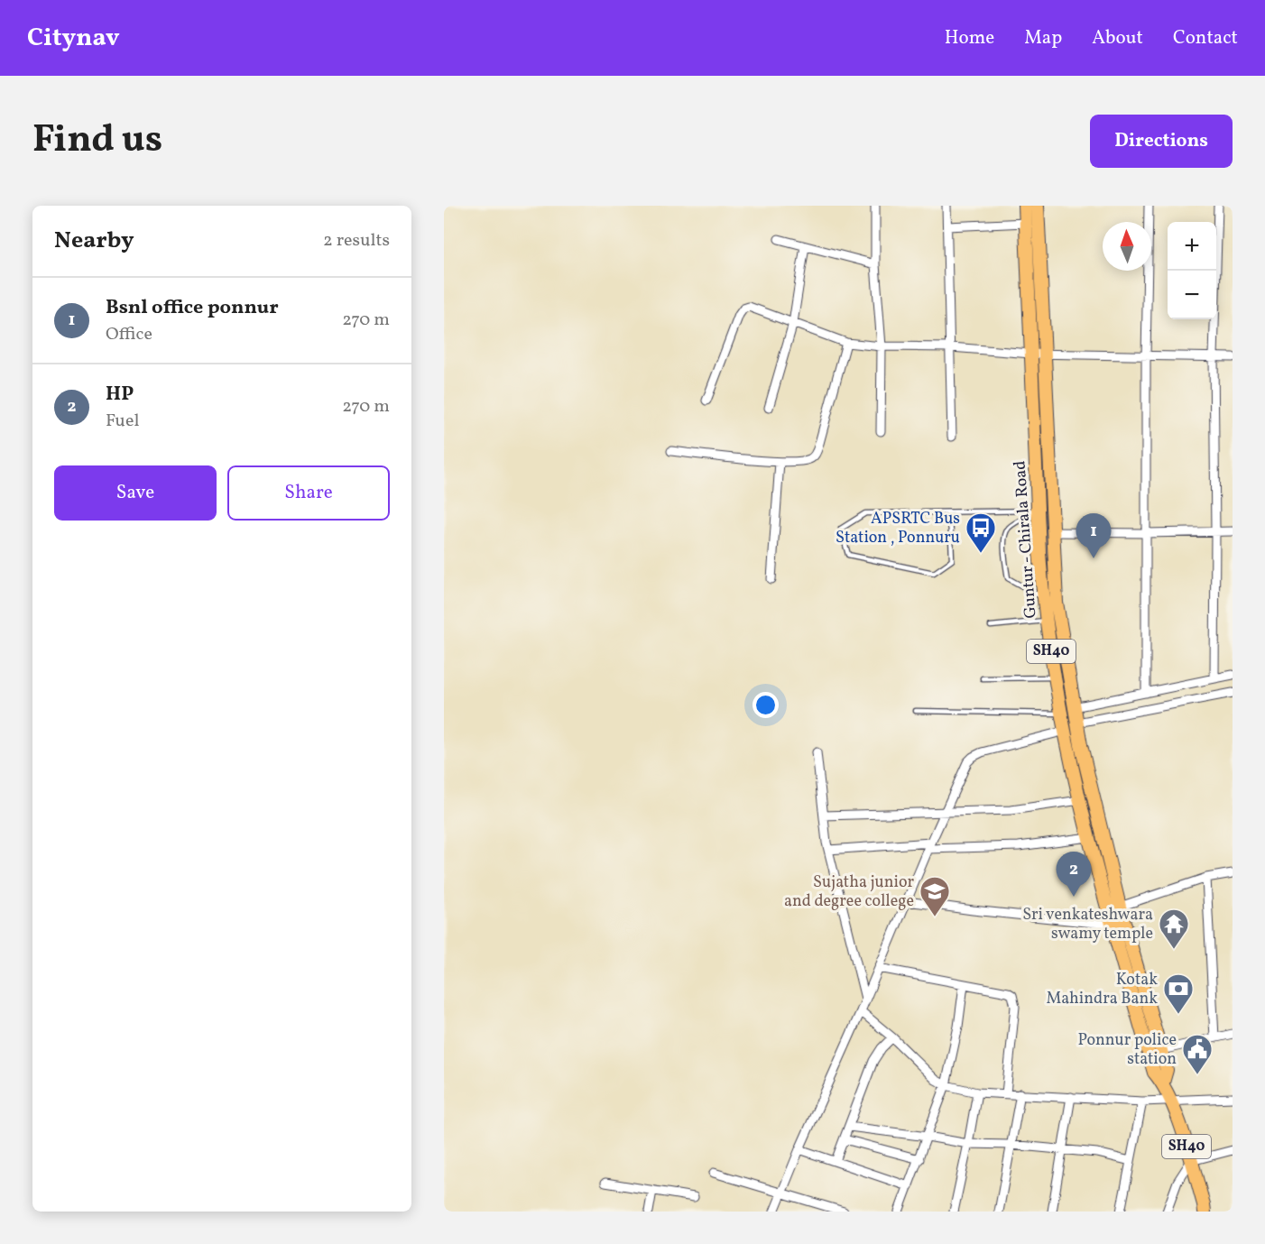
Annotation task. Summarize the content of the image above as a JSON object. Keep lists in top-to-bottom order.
{
  "streets": {
    "main road": ["Guntur - Chirala Road", "SH40"]
  },
  "places": {
    "bus stop": ["APSRTC Bus Station , Ponnuru"],
    "school or university": ["Sujatha junior and degree college"],
    "temple": ["Sri venkateshwara swamy temple"],
    "bank": ["Kotak Mahindra Bank"],
    "public building": ["Ponnur police station"]
  },
  "north": "top",
  "page": {
    "header": "Citynav",
    "nav": [
      "Home",
      "Map",
      "About",
      "Contact"
    ],
    "title": "Find us",
    "buttons": [
      "Directions",
      ["Save", "Share"]
    ],
    "heading": ["Nearby", "2 results"],
    "map_buttons": ["+", "−"],
    "list": [
      {
        "mark": "1",
        "name": "Bsnl office ponnur",
        "note": "Office",
        "value": "270 m"
      },
      {
        "mark": "2",
        "name": "HP",
        "note": "Fuel",
        "value": "270 m"
      }
    ],
    "pins": ["1", "2"]
  }
}
